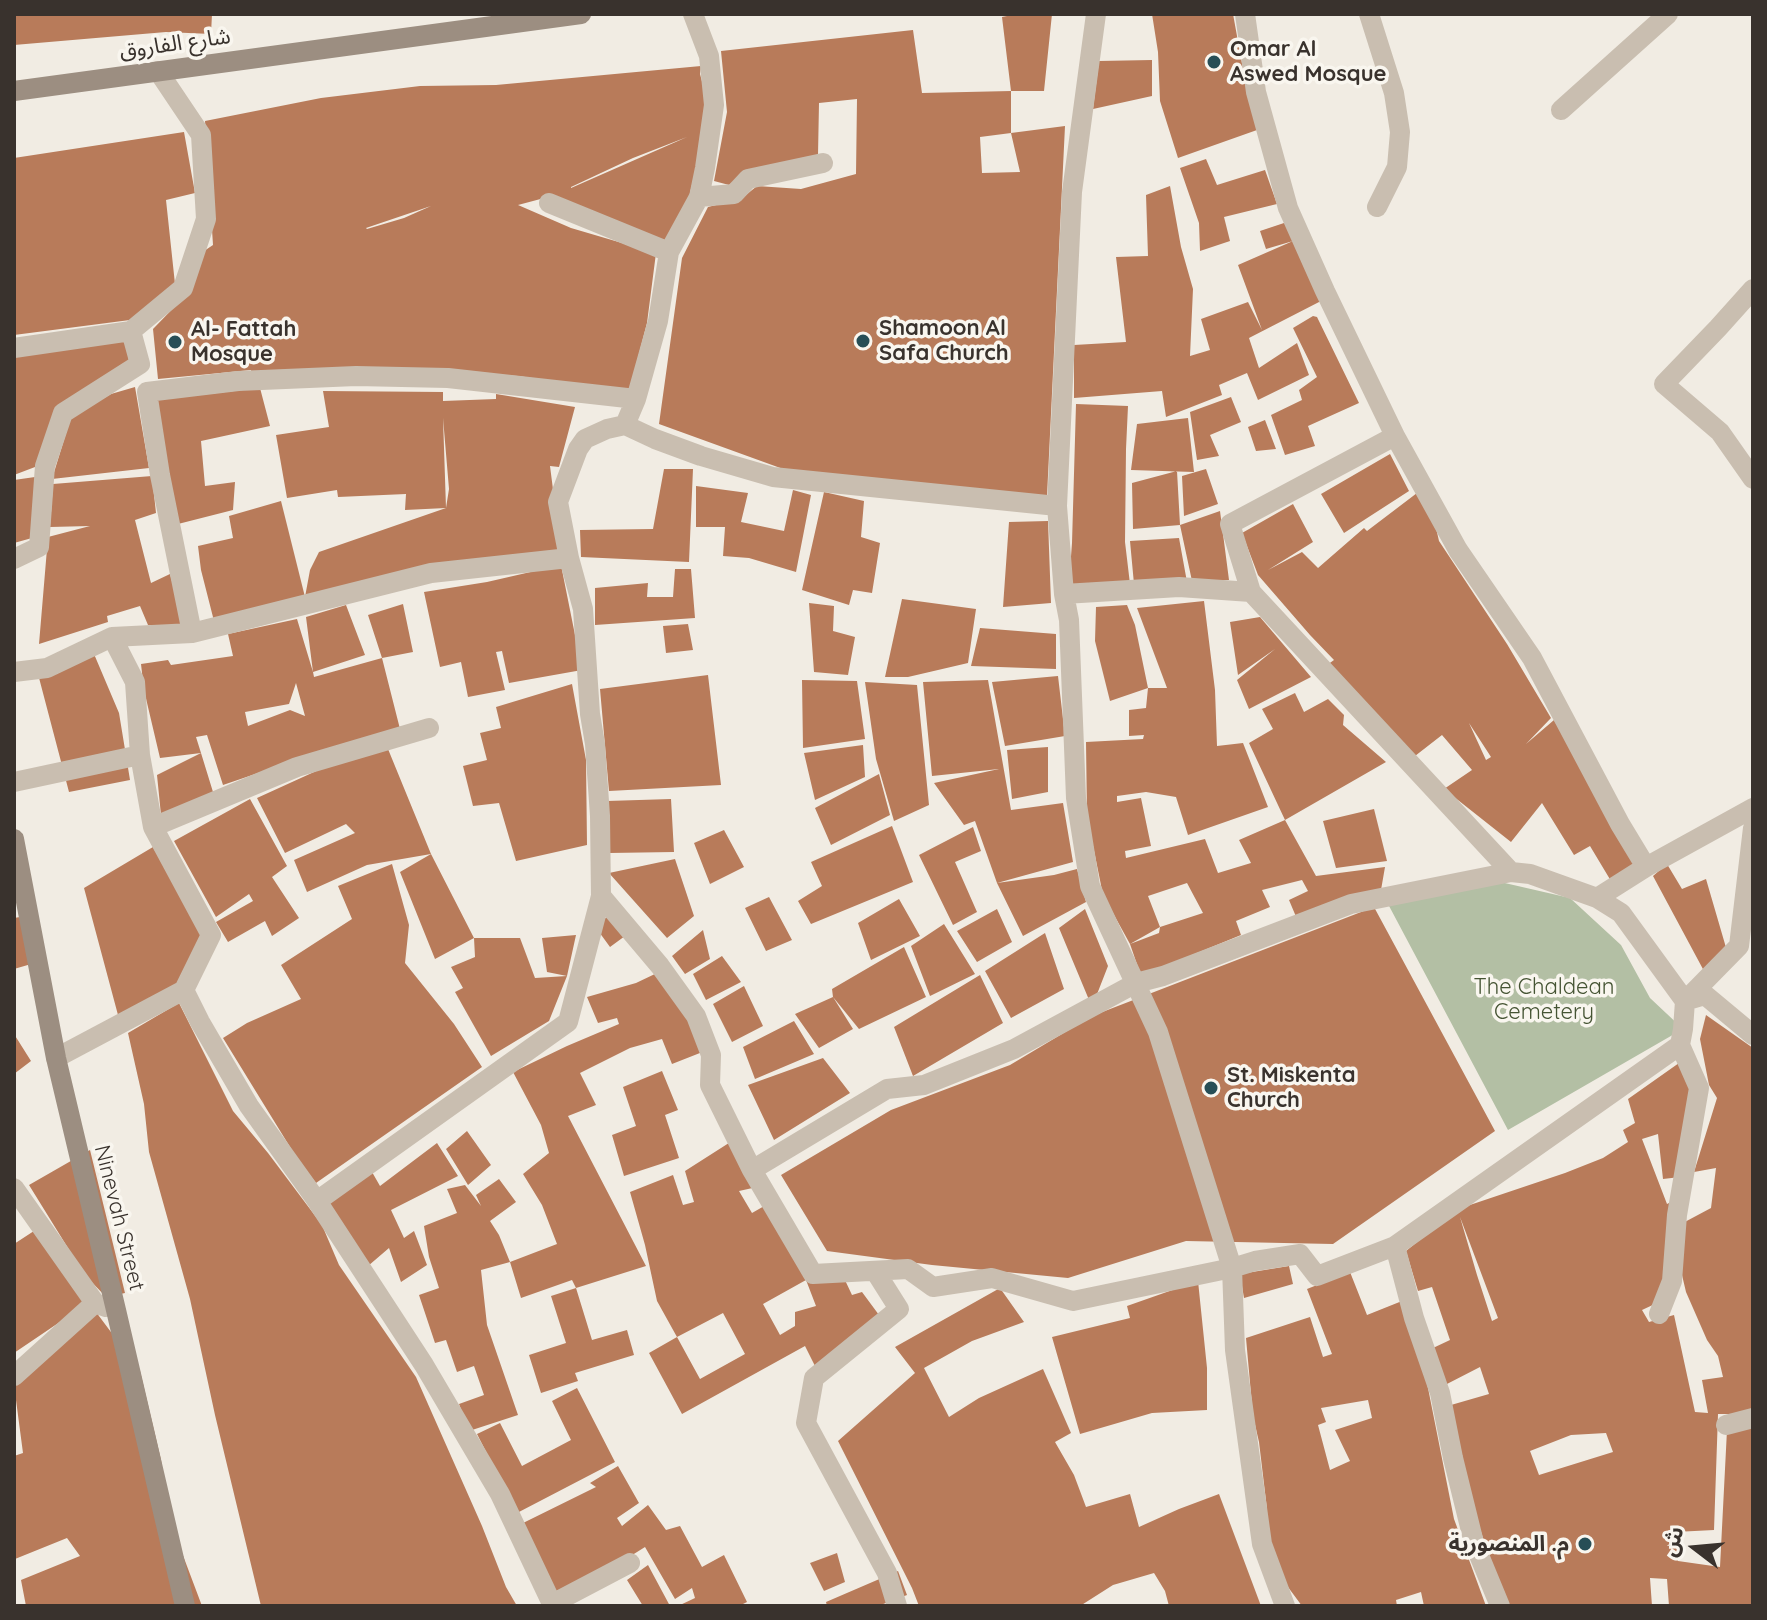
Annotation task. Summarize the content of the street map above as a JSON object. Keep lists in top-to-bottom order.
{
  "streets": {
    "main road": ["شارع الفاروق", "Ninevah Street"]
  },
  "parks": ["The Chaldean Cemetery"],
  "places": [
    "Omar Al Aswed Mosque",
    "Shamoon Al Safa Church",
    "Al- Fattah Mosque",
    "St. Miskenta Church",
    "م. المنصورية"
  ],
  "north": "left"
}
